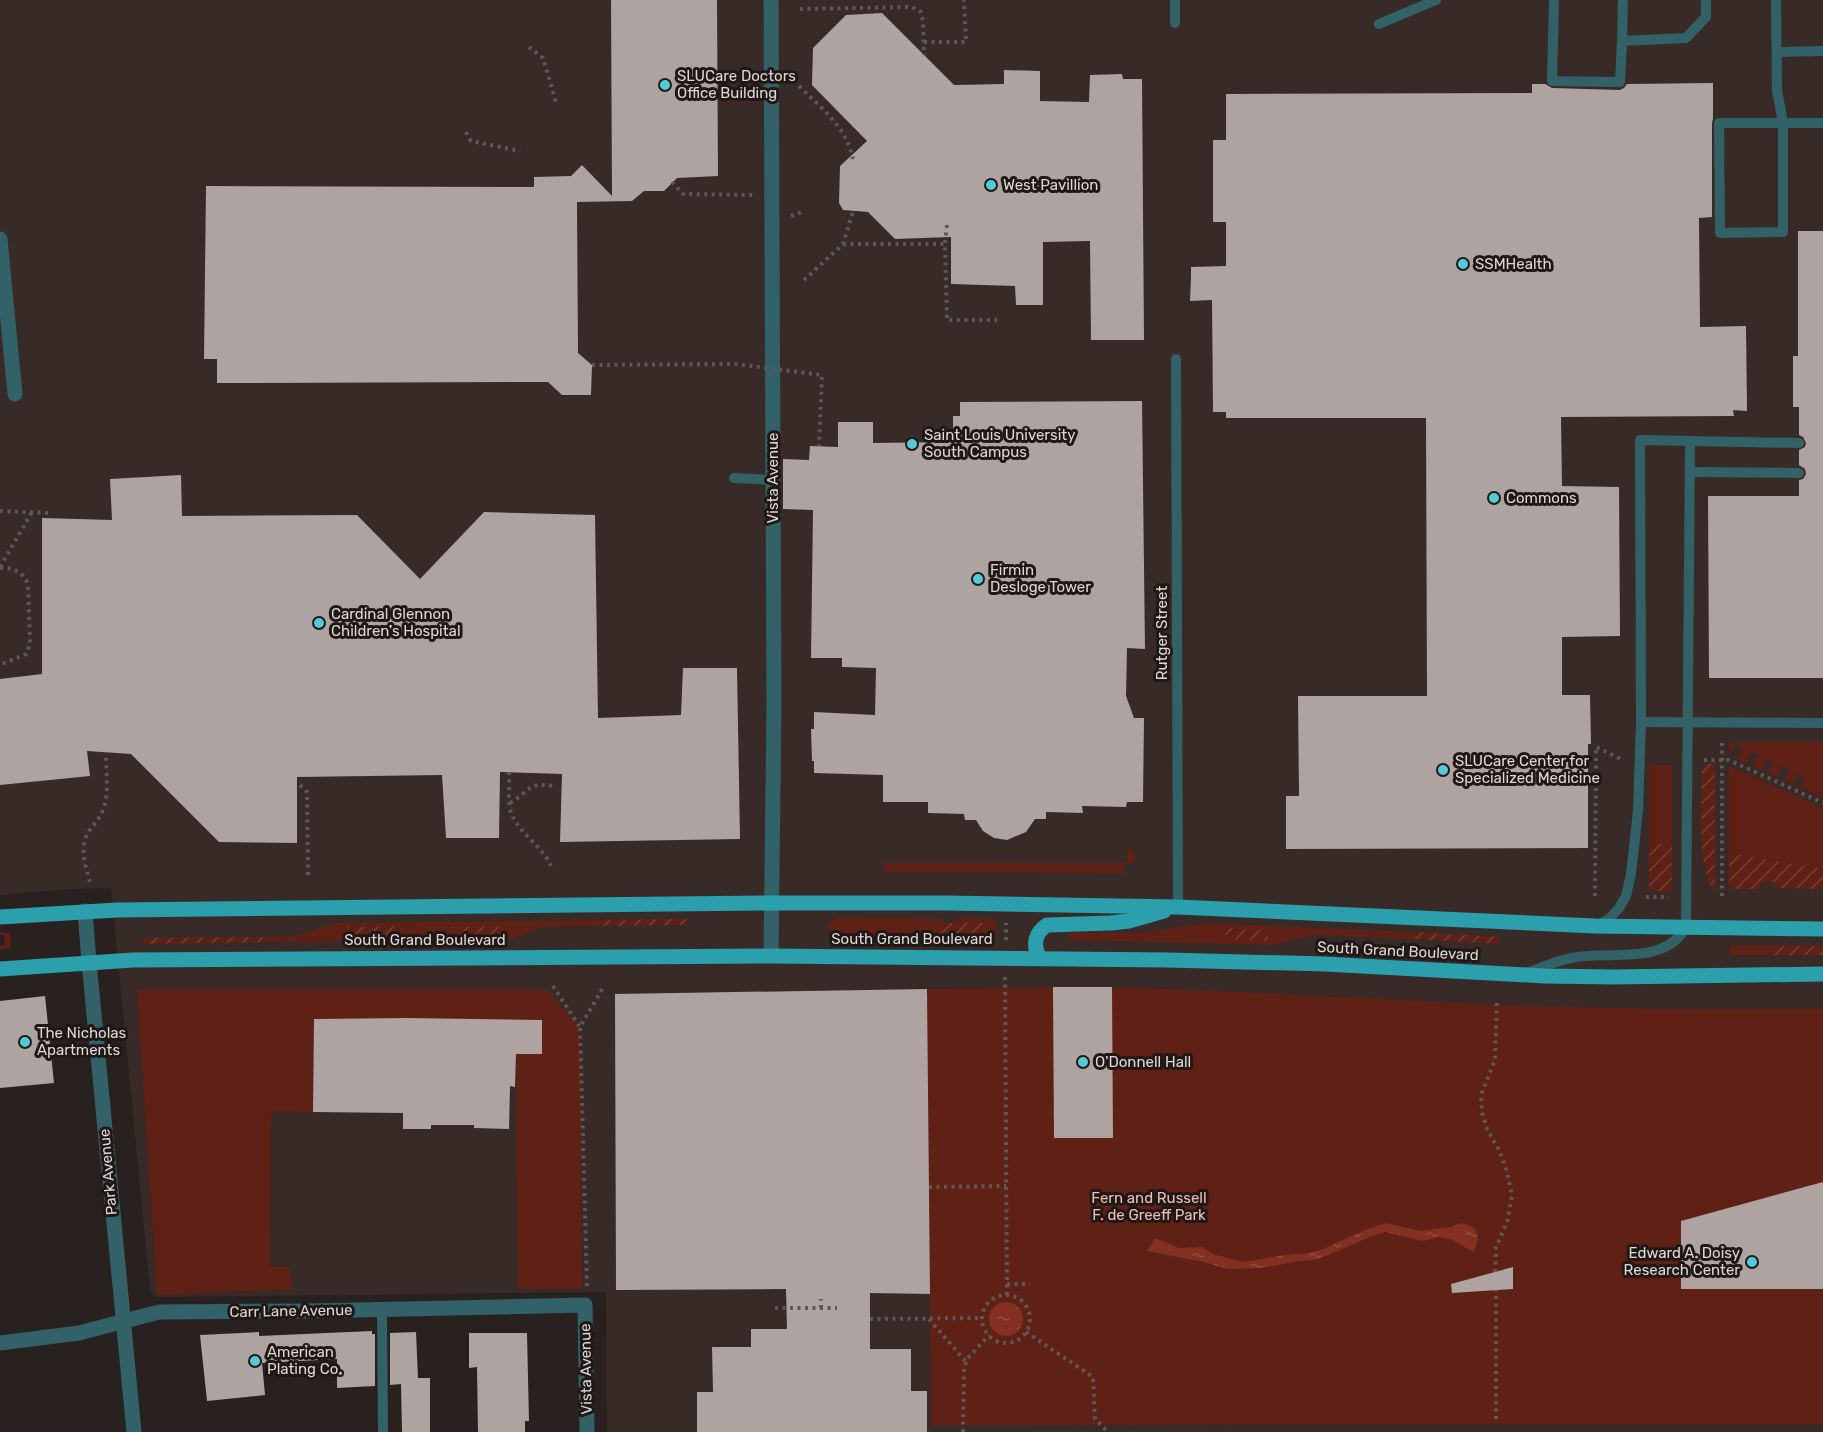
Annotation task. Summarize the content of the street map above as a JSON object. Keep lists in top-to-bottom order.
{
  "streets": {
    "main road": ["South Grand Boulevard"],
    "street": ["Vista Avenue", "Park Avenue", "Carr Lane Avenue"],
    "lane": ["Rutger Street"]
  },
  "crossings": [
    ["Vista Avenue", "South Grand Boulevard"],
    ["Vista Avenue", "Carr Lane Avenue"],
    ["South Grand Boulevard", "Park Avenue"],
    ["Park Avenue", "Carr Lane Avenue"]
  ],
  "parks": ["Fern and Russell F. de Greeff Park"],
  "places": [
    "SLUCare Doctors Office Building",
    "West Pavillion",
    "SSMHealth",
    "Saint Louis University South Campus",
    "Commons",
    "Firmin Desloge Tower",
    "Cardinal Glennon Children's Hospital",
    "SLUCare Center for Specialized Medicine",
    "The Nicholas Apartments",
    "O'Donnell Hall",
    "Edward A. Doisy Research Center",
    "American Plating Co."
  ]
}
